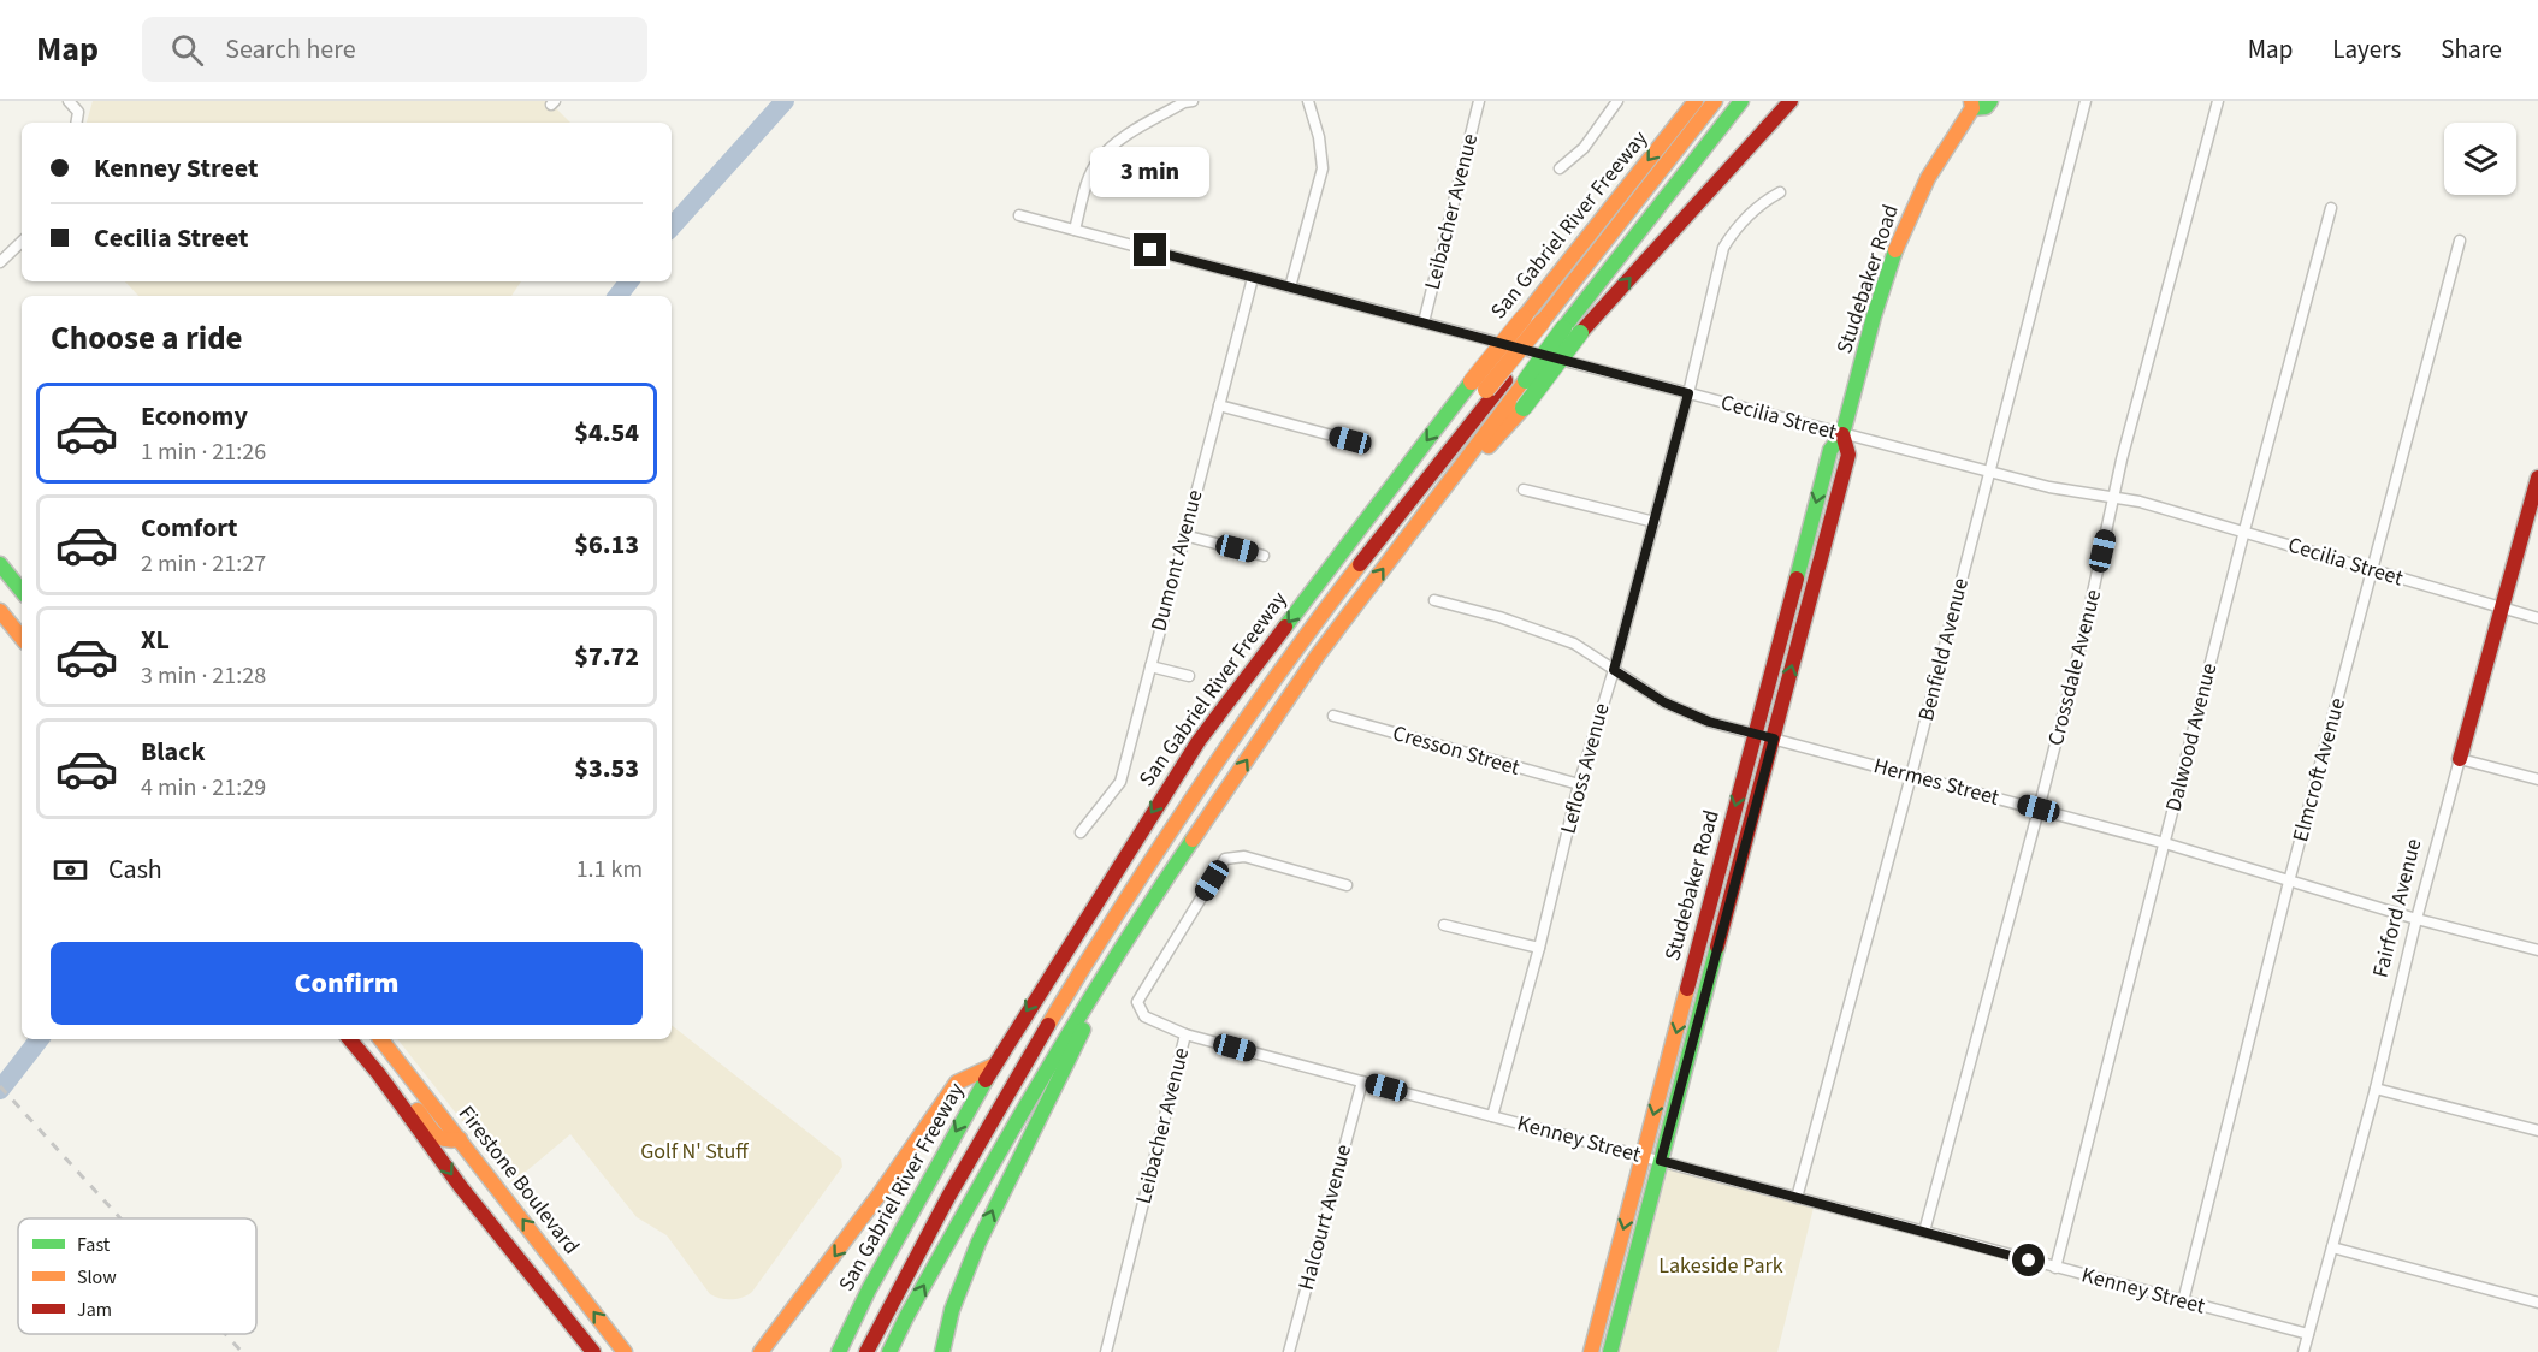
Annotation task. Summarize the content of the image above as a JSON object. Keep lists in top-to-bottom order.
{
  "streets": {
    "main road": [
      "San Gabriel River Freeway",
      "Studebaker Road",
      "Fairford Avenue",
      "Firestone Boulevard"
    ],
    "street": [
      "Leibacher Avenue",
      "Cecilia Street",
      "Dumont Avenue",
      "Benfield Avenue",
      "Crossdale Avenue",
      "Dalwood Avenue",
      "Cresson Street",
      "Lefloss Avenue",
      "Elmcroft Avenue",
      "Hermes Street",
      "Kenney Street",
      "Halcourt Avenue"
    ]
  },
  "crossings": [
    ["Leibacher Avenue", "Cecilia Street"],
    ["Leibacher Avenue", "Kenney Street"],
    ["Studebaker Road", "Cecilia Street"],
    ["Studebaker Road", "Hermes Street"],
    ["Studebaker Road", "Kenney Street"],
    ["Cecilia Street", "Dumont Avenue"],
    ["Cecilia Street", "Benfield Avenue"],
    ["Cecilia Street", "Crossdale Avenue"],
    ["Cecilia Street", "Dalwood Avenue"],
    ["Cecilia Street", "Lefloss Avenue"],
    ["Cecilia Street", "Elmcroft Avenue"],
    ["Cecilia Street", "Fairford Avenue"],
    ["Benfield Avenue", "Hermes Street"],
    ["Benfield Avenue", "Kenney Street"],
    ["Crossdale Avenue", "Hermes Street"],
    ["Crossdale Avenue", "Kenney Street"],
    ["Dalwood Avenue", "Hermes Street"],
    ["Dalwood Avenue", "Kenney Street"],
    ["Cresson Street", "Lefloss Avenue"],
    ["Lefloss Avenue", "Hermes Street"],
    ["Lefloss Avenue", "Kenney Street"],
    ["Elmcroft Avenue", "Hermes Street"],
    ["Elmcroft Avenue", "Kenney Street"],
    ["Hermes Street", "Fairford Avenue"],
    ["Fairford Avenue", "Kenney Street"],
    ["Kenney Street", "Halcourt Avenue"]
  ],
  "parks": ["Golf N' Stuff", "Lakeside Park"],
  "legend": ["Fast", "Slow", "Jam"],
  "page": {
    "header": "Map",
    "search": "Search here",
    "nav": ["Map", "Layers", "Share"],
    "banner": ["Kenney Street", "Cecilia Street"],
    "bubble": "3 min",
    "heading": "Choose a ride",
    "list": [
      {
        "name": "Economy",
        "note": "1 min · 21:26",
        "value": "$4.54"
      },
      {
        "name": "Comfort",
        "note": "2 min · 21:27",
        "value": "$6.13"
      },
      {
        "name": "XL",
        "note": "3 min · 21:28",
        "value": "$7.72"
      },
      {
        "name": "Black",
        "note": "4 min · 21:29",
        "value": "$3.53"
      }
    ],
    "pay": ["Cash", "1.1 km"],
    "buttons": "Confirm"
  }
}
